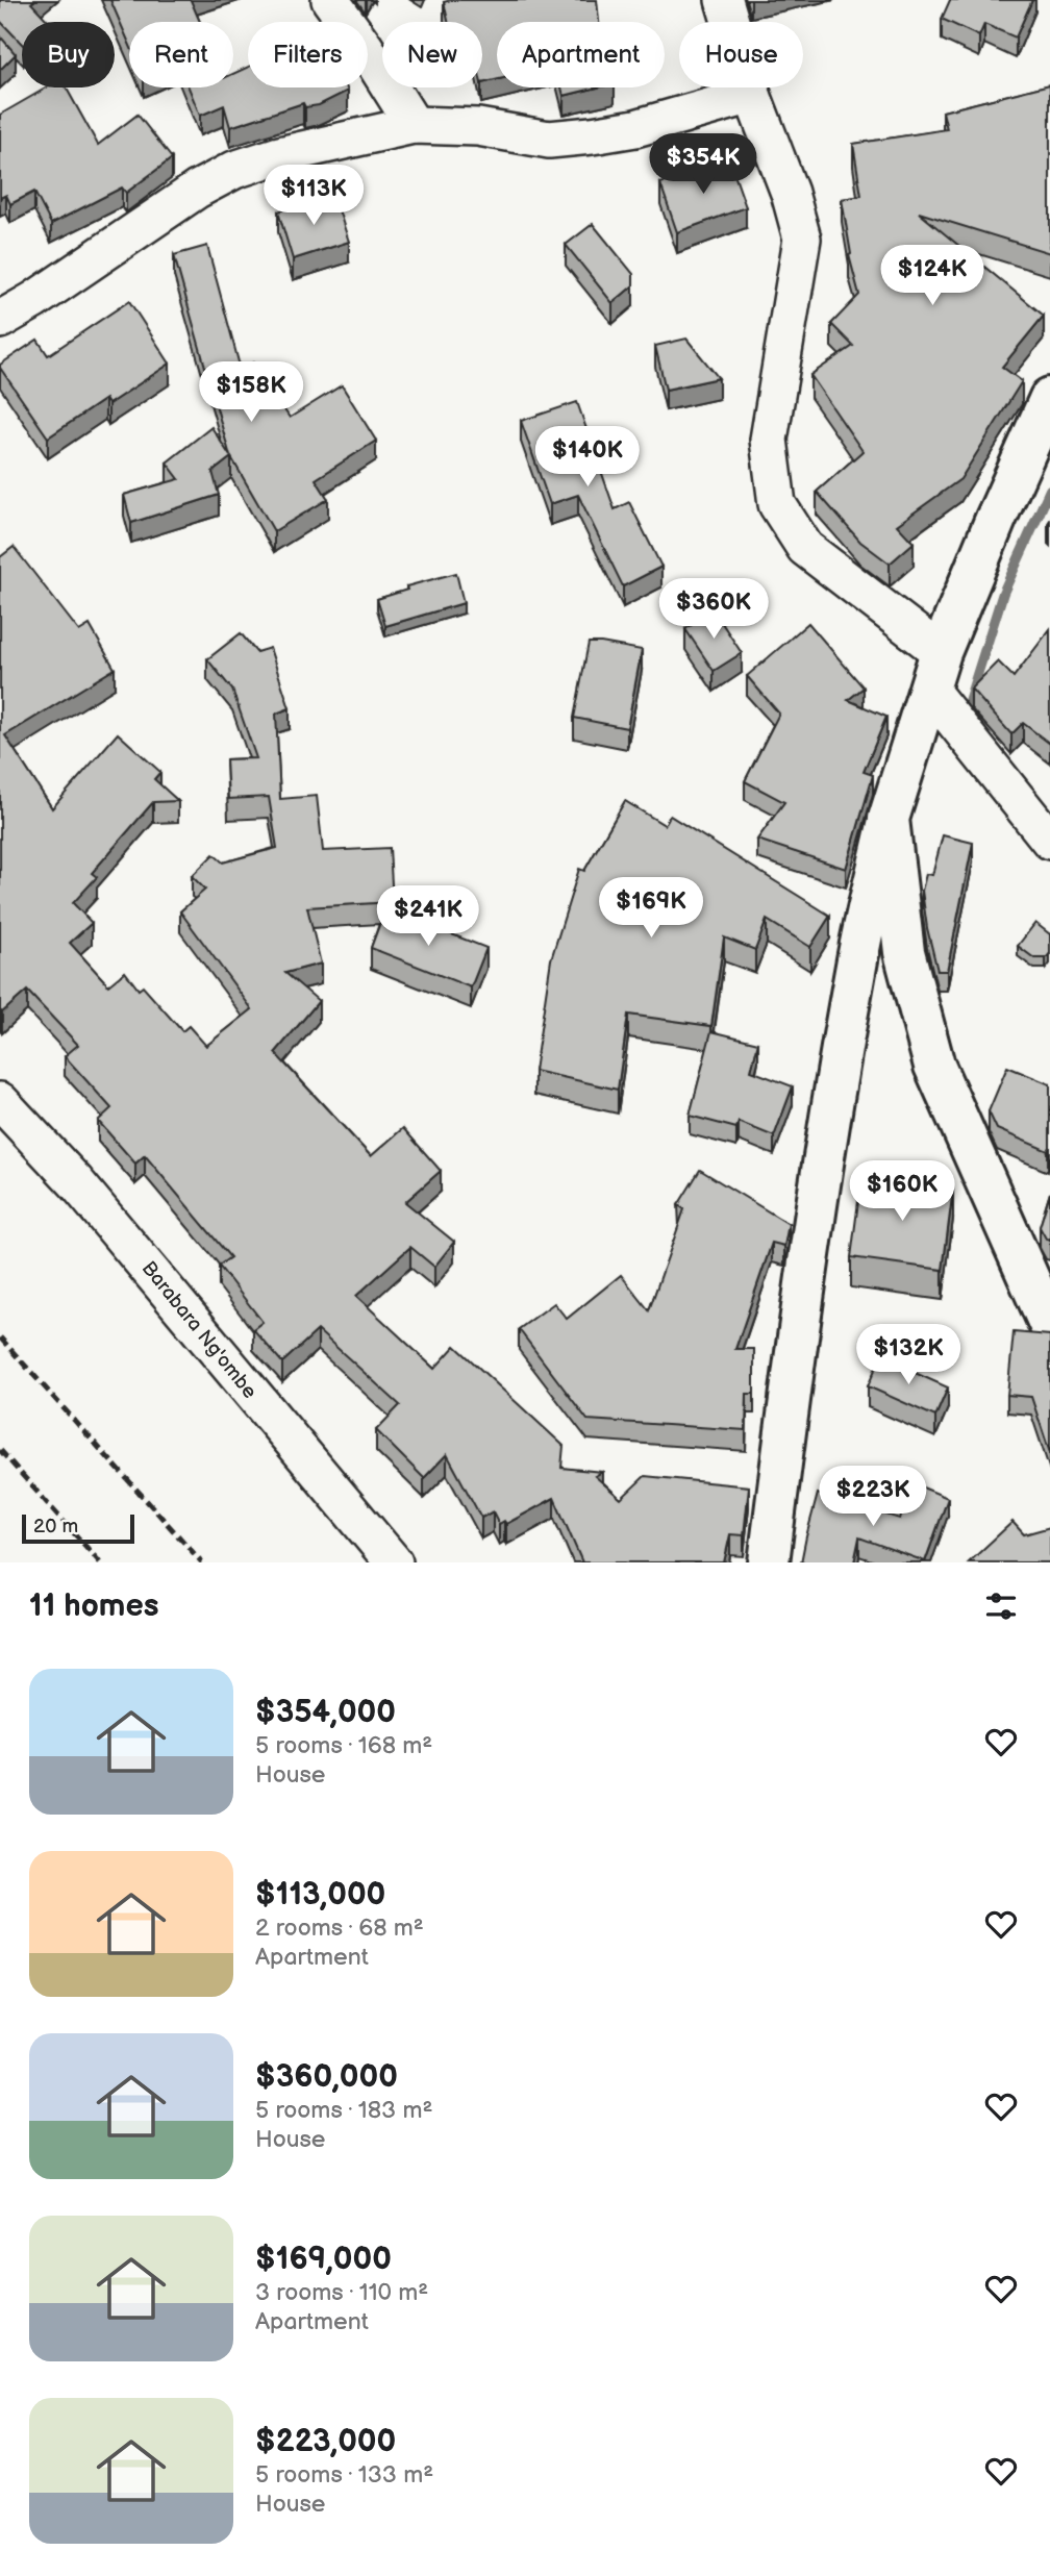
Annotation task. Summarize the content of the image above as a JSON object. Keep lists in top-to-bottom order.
{
  "streets": {
    "street": ["Barabara Ng'ombe"]
  },
  "scale_bar": "20 m",
  "page": {
    "chip": [
      "Buy",
      "Rent",
      "Filters",
      "New",
      "Apartment",
      "House"
    ],
    "price": [
      "$354K",
      "$113K",
      "$124K",
      "$158K",
      "$140K",
      "$360K",
      "$169K",
      "$241K",
      "$160K",
      "$132K",
      "$223K"
    ],
    "scale": "20 m",
    "heading": "11 homes",
    "list": [
      {
        "name": "$354,000",
        "note": "5 rooms · 168 m² · House"
      },
      {
        "name": "$113,000",
        "note": "2 rooms · 68 m² · Apartment"
      },
      {
        "name": "$360,000",
        "note": "5 rooms · 183 m² · House"
      },
      {
        "name": "$169,000",
        "note": "3 rooms · 110 m² · Apartment"
      },
      {
        "name": "$223,000",
        "note": "5 rooms · 133 m² · House"
      }
    ]
  }
}
